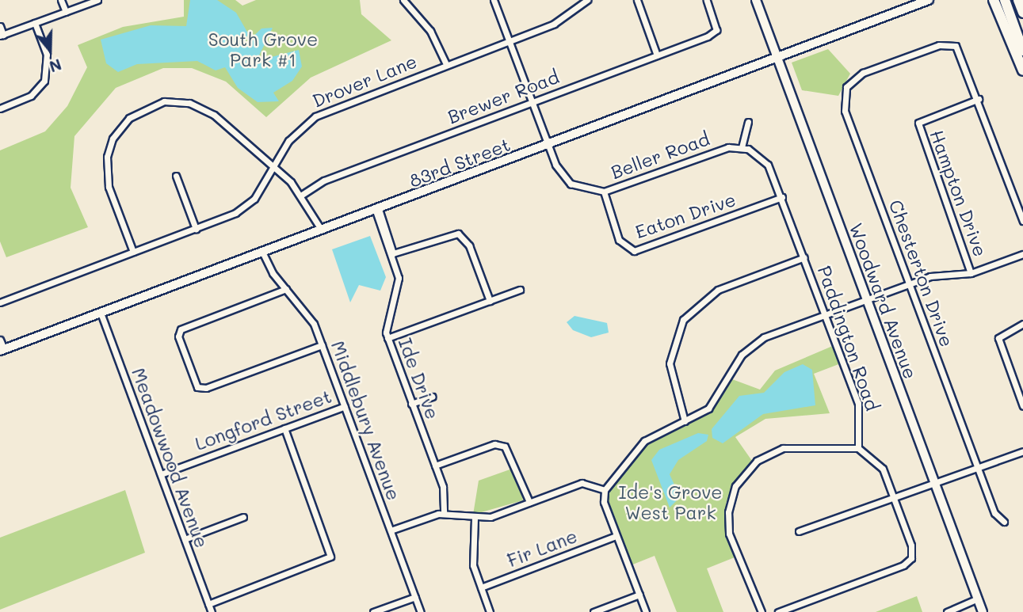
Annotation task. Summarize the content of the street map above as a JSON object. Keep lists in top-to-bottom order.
{
  "streets": {
    "main road": ["83rd Street", "Woodward Avenue"],
    "street": [
      "Drover Lane",
      "Brewer Road",
      "Beller Road",
      "Hampton Drive",
      "Eaton Drive",
      "Chesterton Drive",
      "Paddington Road",
      "Ide Drive",
      "Longford Street",
      "Middlebury Avenue",
      "Meadowwood Avenue",
      "Fir Lane"
    ]
  },
  "crossings": [
    ["Drover Lane", "Beller Road"],
    ["Brewer Road", "Beller Road"],
    ["Beller Road", "83rd Street"],
    ["Beller Road", "Eaton Drive"],
    ["Beller Road", "Paddington Road"],
    ["83rd Street", "Woodward Avenue"],
    ["83rd Street", "Ide Drive"],
    ["83rd Street", "Middlebury Avenue"],
    ["83rd Street", "Meadowwood Avenue"],
    ["Hampton Drive", "Chesterton Drive"],
    ["Eaton Drive", "Paddington Road"],
    ["Longford Street", "Middlebury Avenue"],
    ["Longford Street", "Meadowwood Avenue"]
  ],
  "parks": ["South Grove Park #1", "Ide's Grove West Park"],
  "north": "bottom"
}
